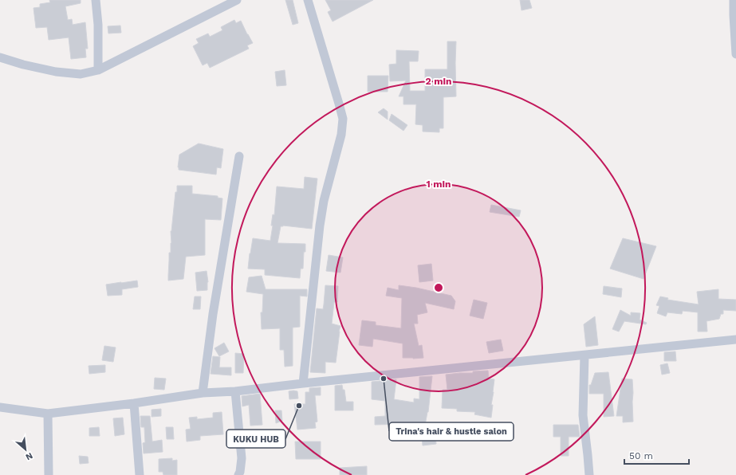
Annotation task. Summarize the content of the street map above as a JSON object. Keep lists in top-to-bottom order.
{
  "places": ["Trina's hair & hustle salon", "KUKU HUB"],
  "scale_bar": "50 m",
  "north": "bottom right",
  "rings": ["2 min", "1 min"]
}
